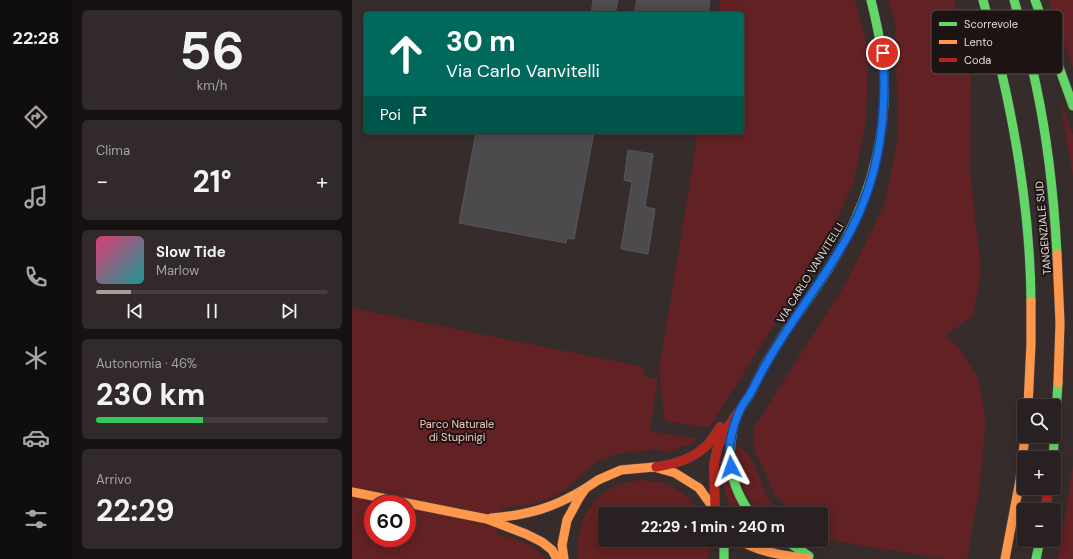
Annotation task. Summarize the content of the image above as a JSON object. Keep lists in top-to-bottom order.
{
  "streets": {
    "main road": ["TANGENZIALE SUD", "VIA CARLO VANVITELLI"]
  },
  "parks": ["Parco Naturale di Stupinigi"],
  "legend": ["Scorrevole", "Lento", "Coda"],
  "page": {
    "tabs": "22:28",
    "tile": [
      ["56", "km/h"],
      "Clima",
      ["Autonomia · 46%", "230 km"],
      ["Arrivo", "22:29"]
    ],
    "turn": ["30 m", "Via Carlo Vanvitelli"],
    "then": "Poi",
    "heat": ["−", "21°", "+"],
    "song": ["Slow Tide", "Marlow"],
    "map_buttons": ["+", "−"],
    "limit": "60",
    "trip": "22:29 · 1 min · 240 m"
  }
}
